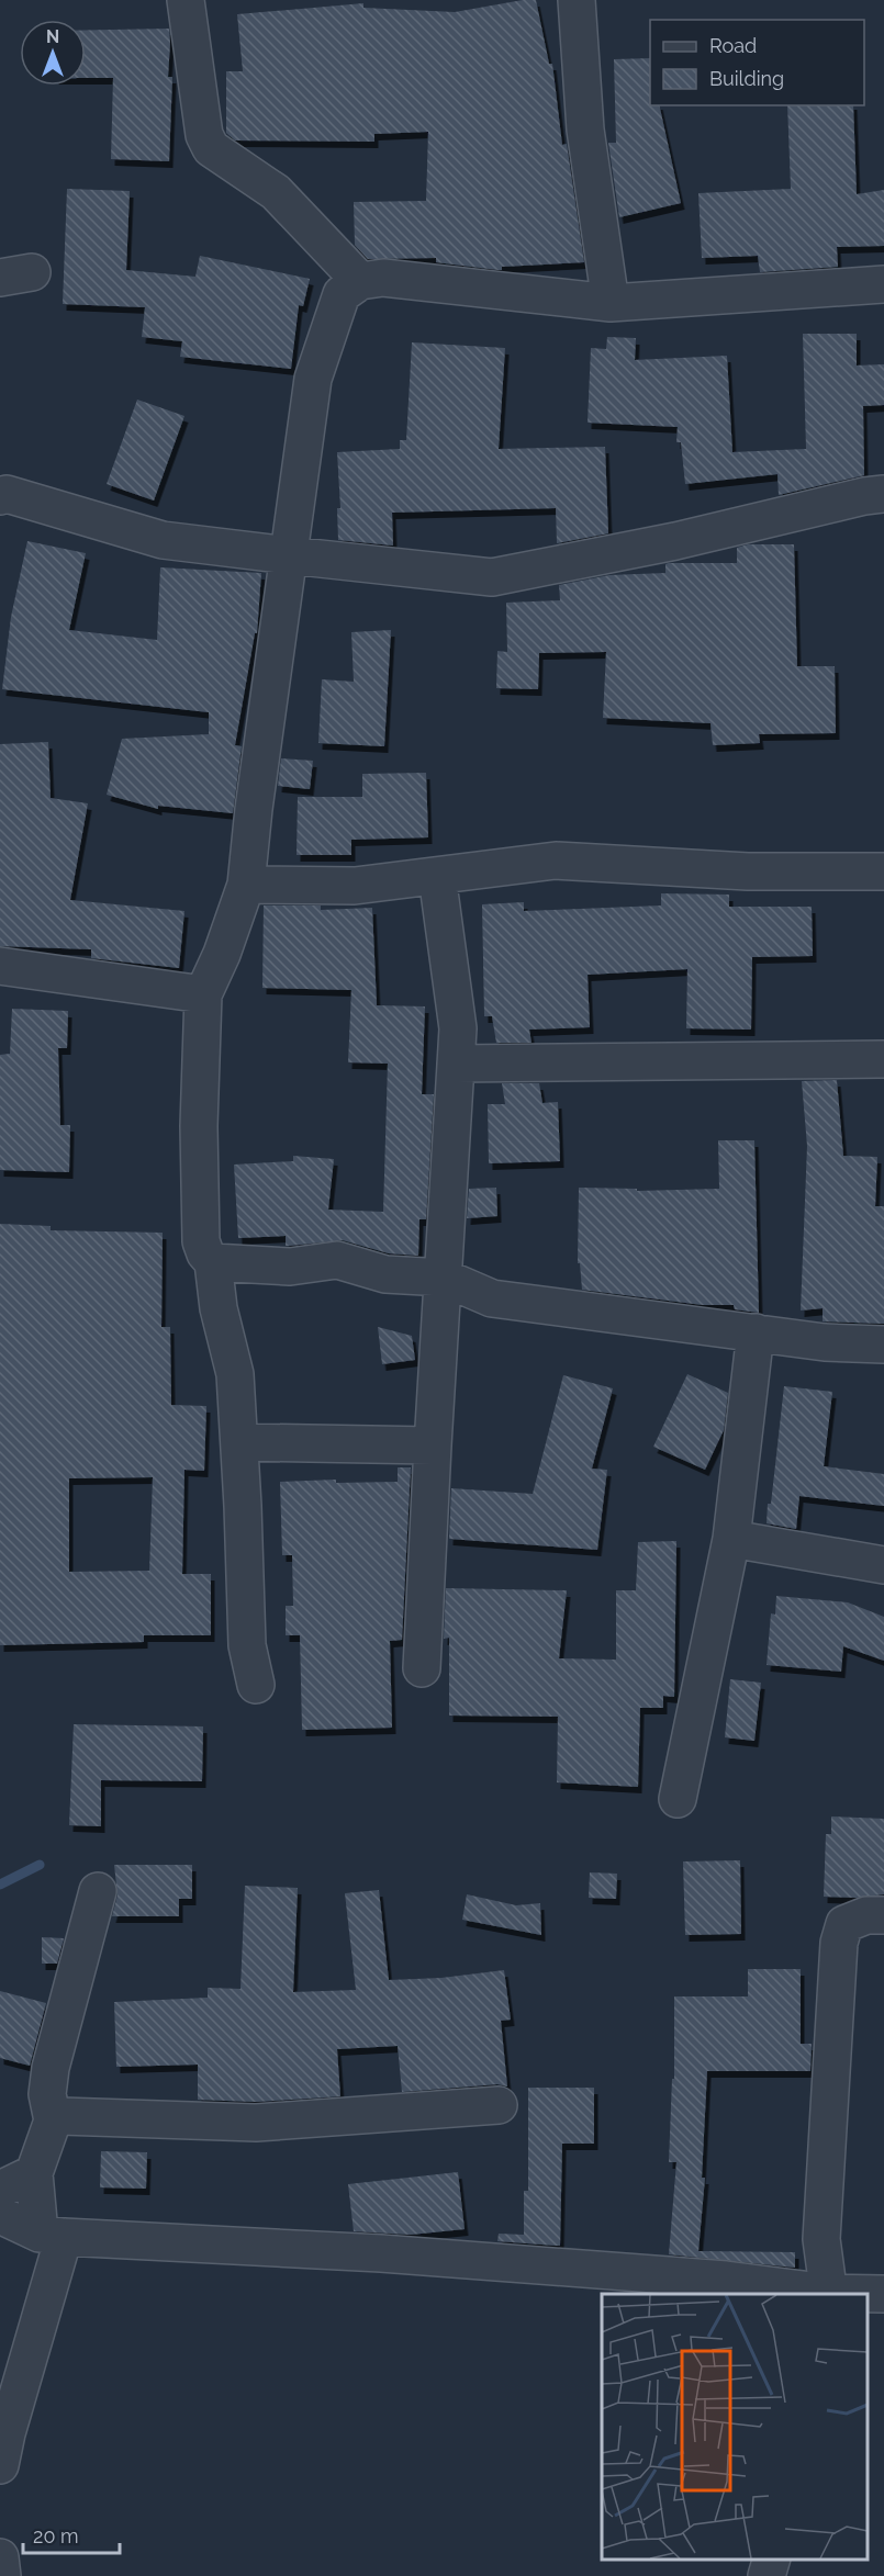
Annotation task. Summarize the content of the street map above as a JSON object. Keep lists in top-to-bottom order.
{
  "legend": ["Road", "Building"],
  "scale_bar": "20 m",
  "north": "top"
}
